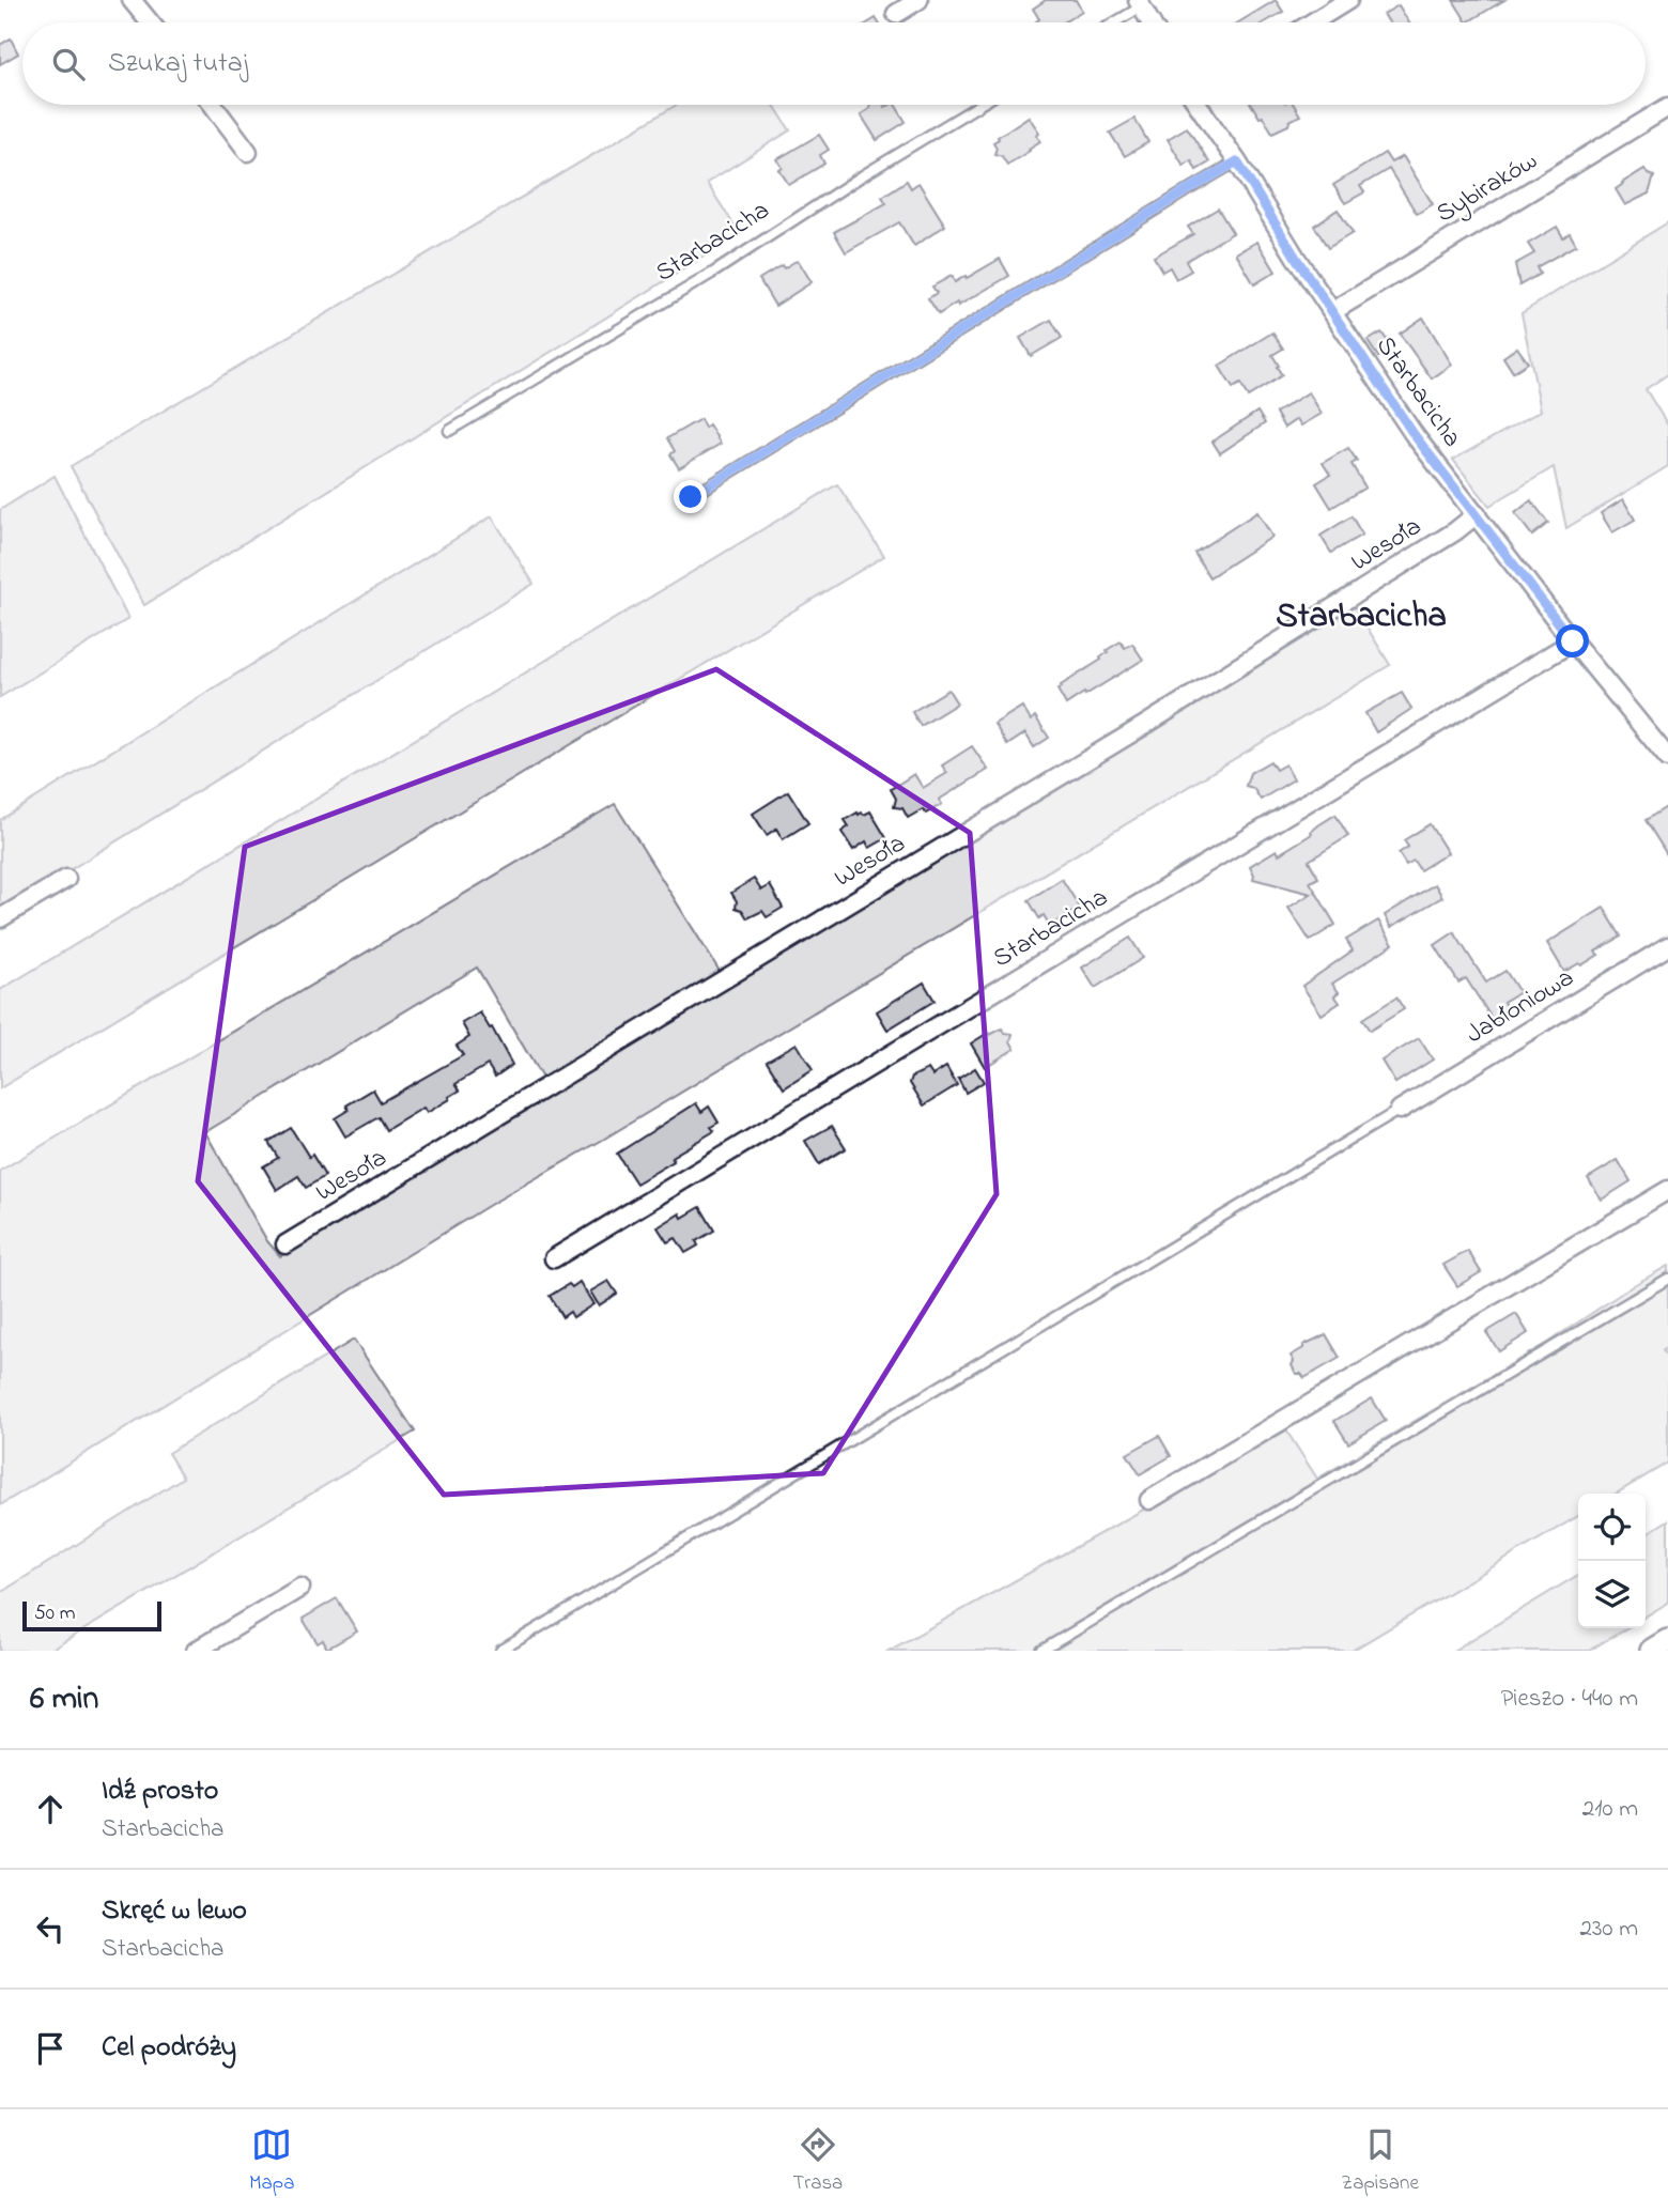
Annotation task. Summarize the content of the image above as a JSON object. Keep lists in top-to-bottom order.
{
  "streets": {
    "street": [
      "Sybiraków",
      "Starbacicha",
      "Wesoła",
      "Jabłoniowa"
    ]
  },
  "crossings": [
    ["Sybiraków", "Starbacicha"],
    ["Starbacicha", "Wesoła"]
  ],
  "districts": ["Starbacicha"],
  "scale_bar": "50 m",
  "page": {
    "search": "Szukaj tutaj",
    "scale": "50 m",
    "heading": ["6 min", "Pieszo · 440 m"],
    "list": [
      ["Idź prosto", "Starbacicha", "210 m"],
      ["Skręć w lewo", "Starbacicha", "230 m"],
      "Cel podróży"
    ],
    "nav": ["Mapa", "Trasa", "Zapisane"]
  }
}
